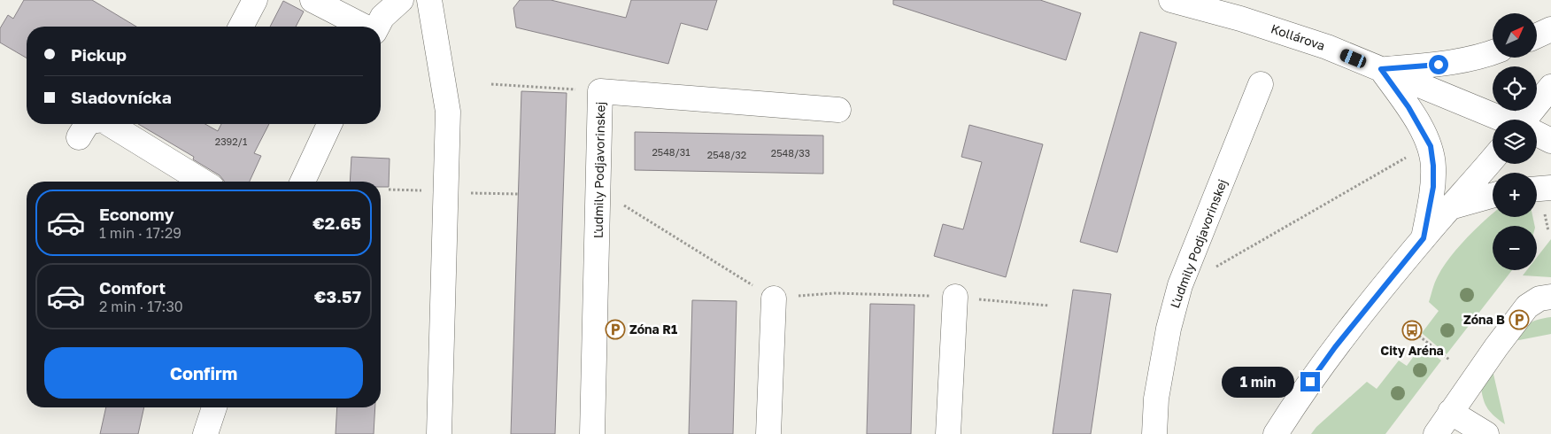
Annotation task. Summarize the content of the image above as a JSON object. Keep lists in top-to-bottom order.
{
  "streets": {
    "street": ["Kollárova", "Ľudmily Podjavorinskej"]
  },
  "places": {
    "parking": ["Zóna B", "Zóna R1"],
    "bus stop": ["City Aréna"]
  },
  "house_numbers": [
    "2392/1",
    "2548/31",
    "2548/33",
    "2548/32"
  ],
  "north": "top right",
  "page": {
    "map_buttons": ["+", "−"],
    "banner": ["Pickup", "Sladovnícka"],
    "list": [
      {
        "name": "Economy",
        "note": "1 min · 17:29",
        "value": "€2.65"
      },
      {
        "name": "Comfort",
        "note": "2 min · 17:30",
        "value": "€3.57"
      }
    ],
    "buttons": "Confirm",
    "bubble": "1 min"
  }
}
